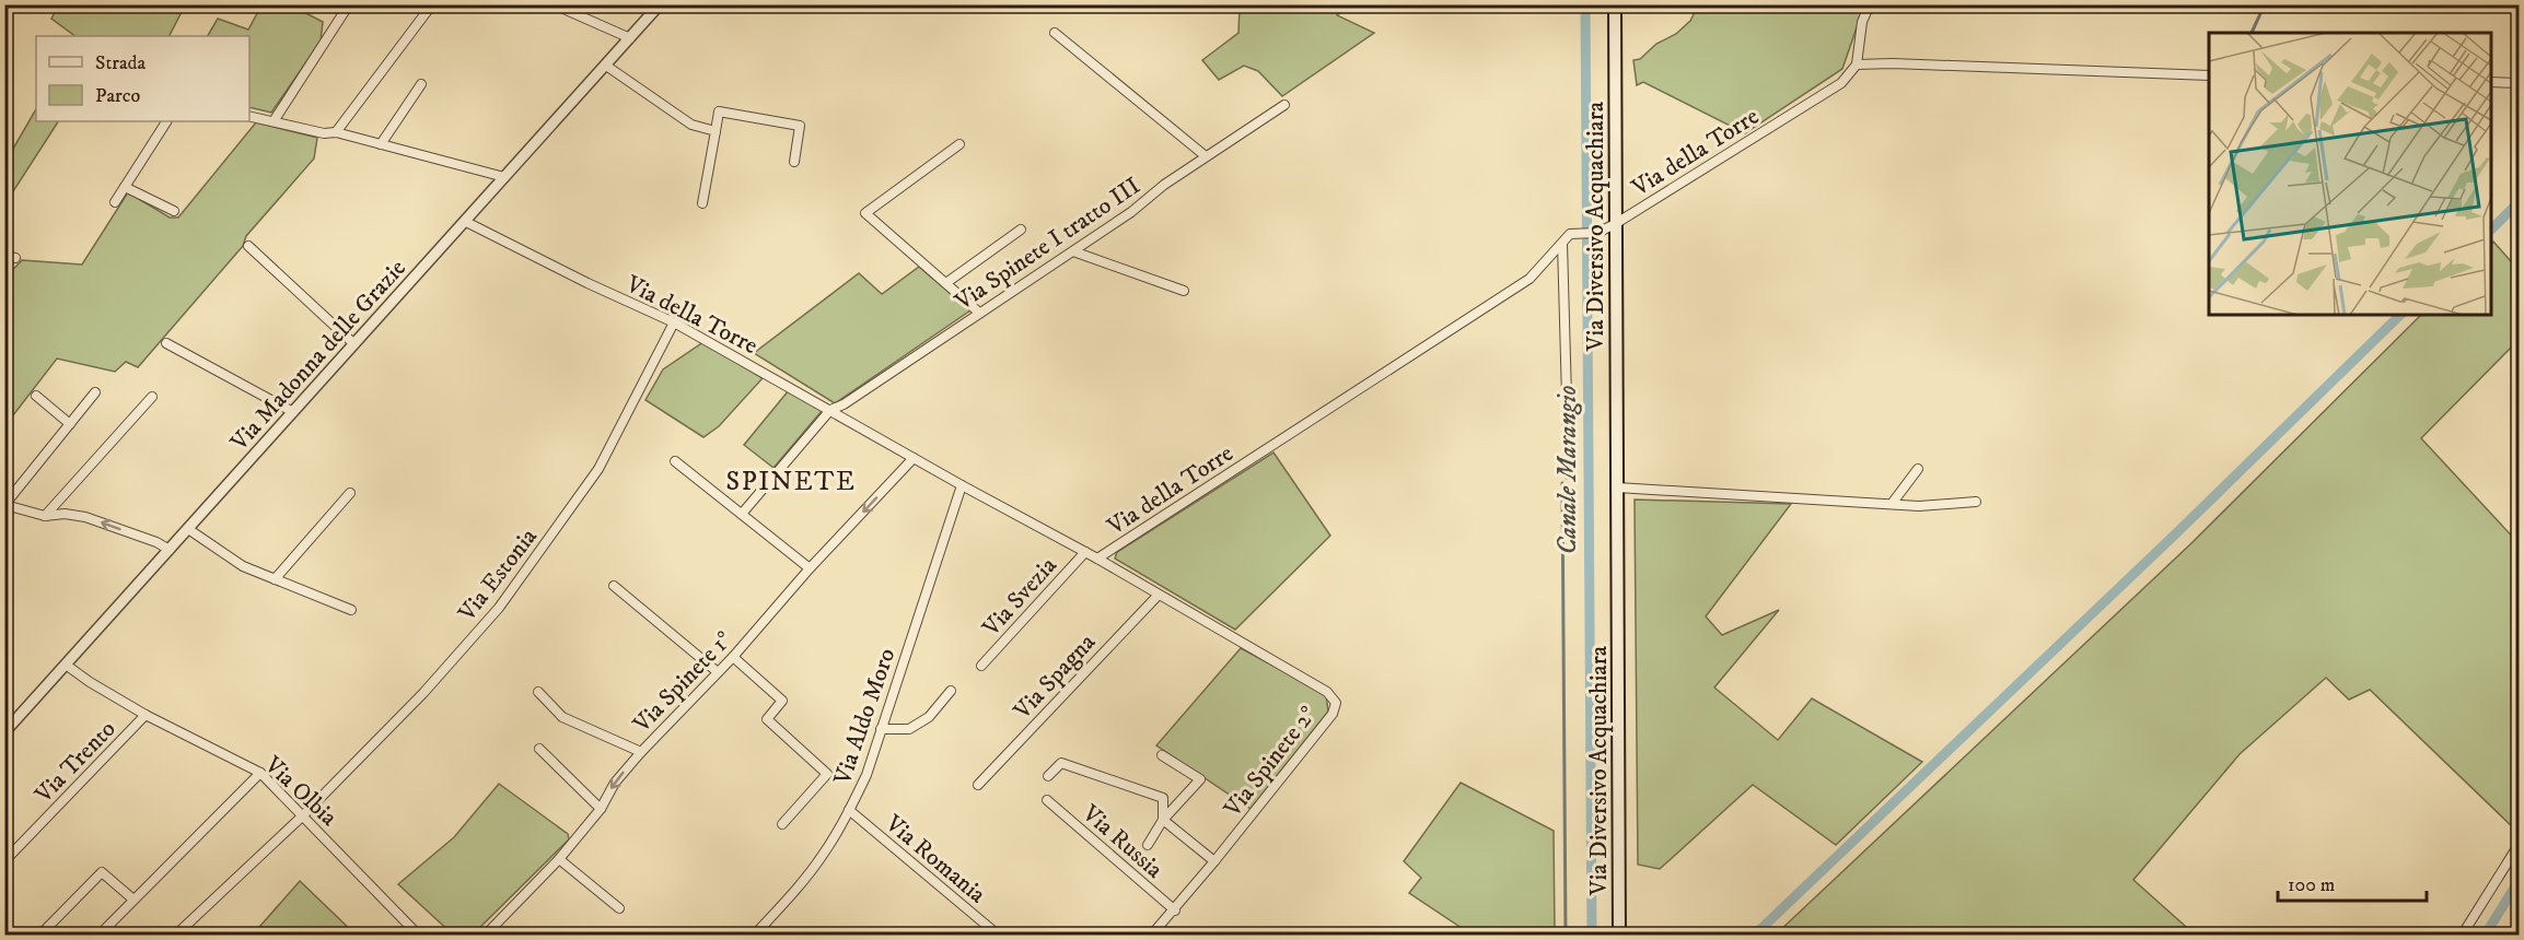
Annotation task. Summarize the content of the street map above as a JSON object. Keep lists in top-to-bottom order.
{
  "streets": {
    "main road": ["Via Diversivo Acquachiara"],
    "street": [
      "Via della Torre",
      "Via Spinete I tratto III",
      "Via Madonna delle Grazie",
      "Via Estonia",
      "Via Svezia",
      "Via Spagna",
      "Via Spinete 1°",
      "Via Aldo Moro",
      "Via Trento",
      "Via Spinete 2°",
      "Via Olbia",
      "Via Russia",
      "Via Romania"
    ]
  },
  "crossings": [
    ["Via della Torre", "Via Diversivo Acquachiara"],
    ["Via della Torre", "Via Spinete I tratto III"],
    ["Via della Torre", "Via Madonna delle Grazie"],
    ["Via della Torre", "Via Estonia"],
    ["Via della Torre", "Via Svezia"],
    ["Via della Torre", "Via Spinete 1°"],
    ["Via della Torre", "Via Aldo Moro"],
    ["Via della Torre", "Via Spinete 2°"],
    ["Via Madonna delle Grazie", "Via Olbia"],
    ["Via Estonia", "Via Olbia"],
    ["Via Spagna", "Via Spinete 2°"],
    ["Via Aldo Moro", "Via Romania"],
    ["Via Trento", "Via Olbia"],
    ["Via Spinete 2°", "Via Russia"]
  ],
  "districts": ["SPINETE"],
  "water": ["Canale Marangio"],
  "legend": ["Strada", "Parco"],
  "scale_bar": "100 m"
}
